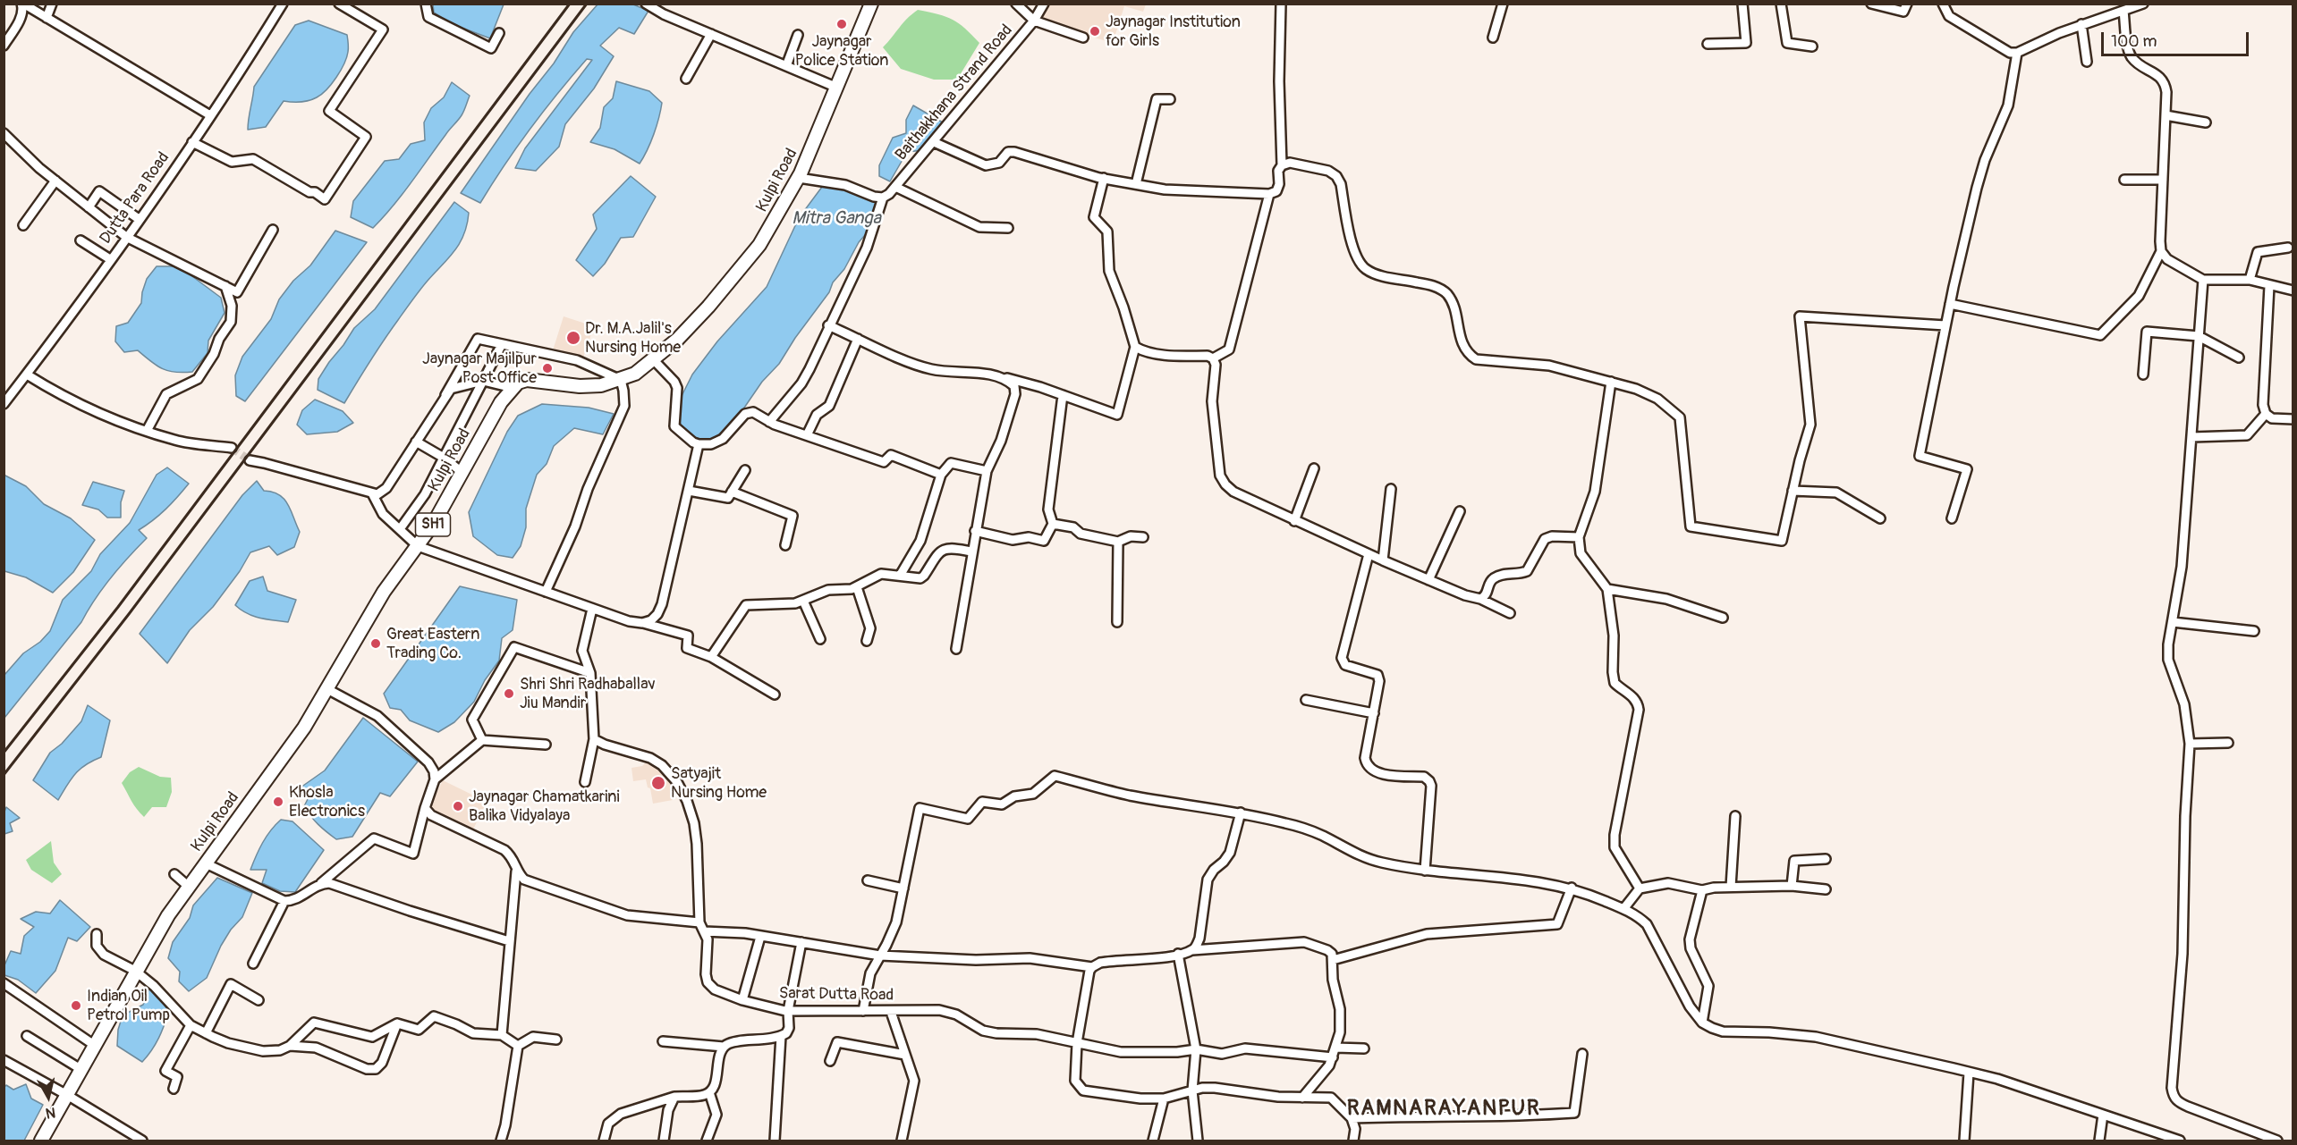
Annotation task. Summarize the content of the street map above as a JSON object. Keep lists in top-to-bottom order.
{
  "streets": {
    "main road": ["Kulpi Road", "SH1"],
    "street": ["Baithakkhana Strand Road", "Dutta Para Road", "Sarat Dutta Road"]
  },
  "districts": ["RAMNARAYANPUR"],
  "water": ["Mitra Ganga"],
  "places": [
    "Jaynagar Police Station",
    "Jaynagar Institution for Girls",
    "Dr. M.A.Jalil's Nursing Home",
    "Jaynagar Majilpur Post Office",
    "Great Eastern Trading Co.",
    "Shri Shri Radhaballav Jiu Mandir",
    "Satyajit Nursing Home",
    "Khosla Electronics",
    "Jaynagar Chamatkarini Balika Vidyalaya",
    "Indian Oil Petrol Pump"
  ],
  "scale_bar": "100 m",
  "north": "bottom"
}
